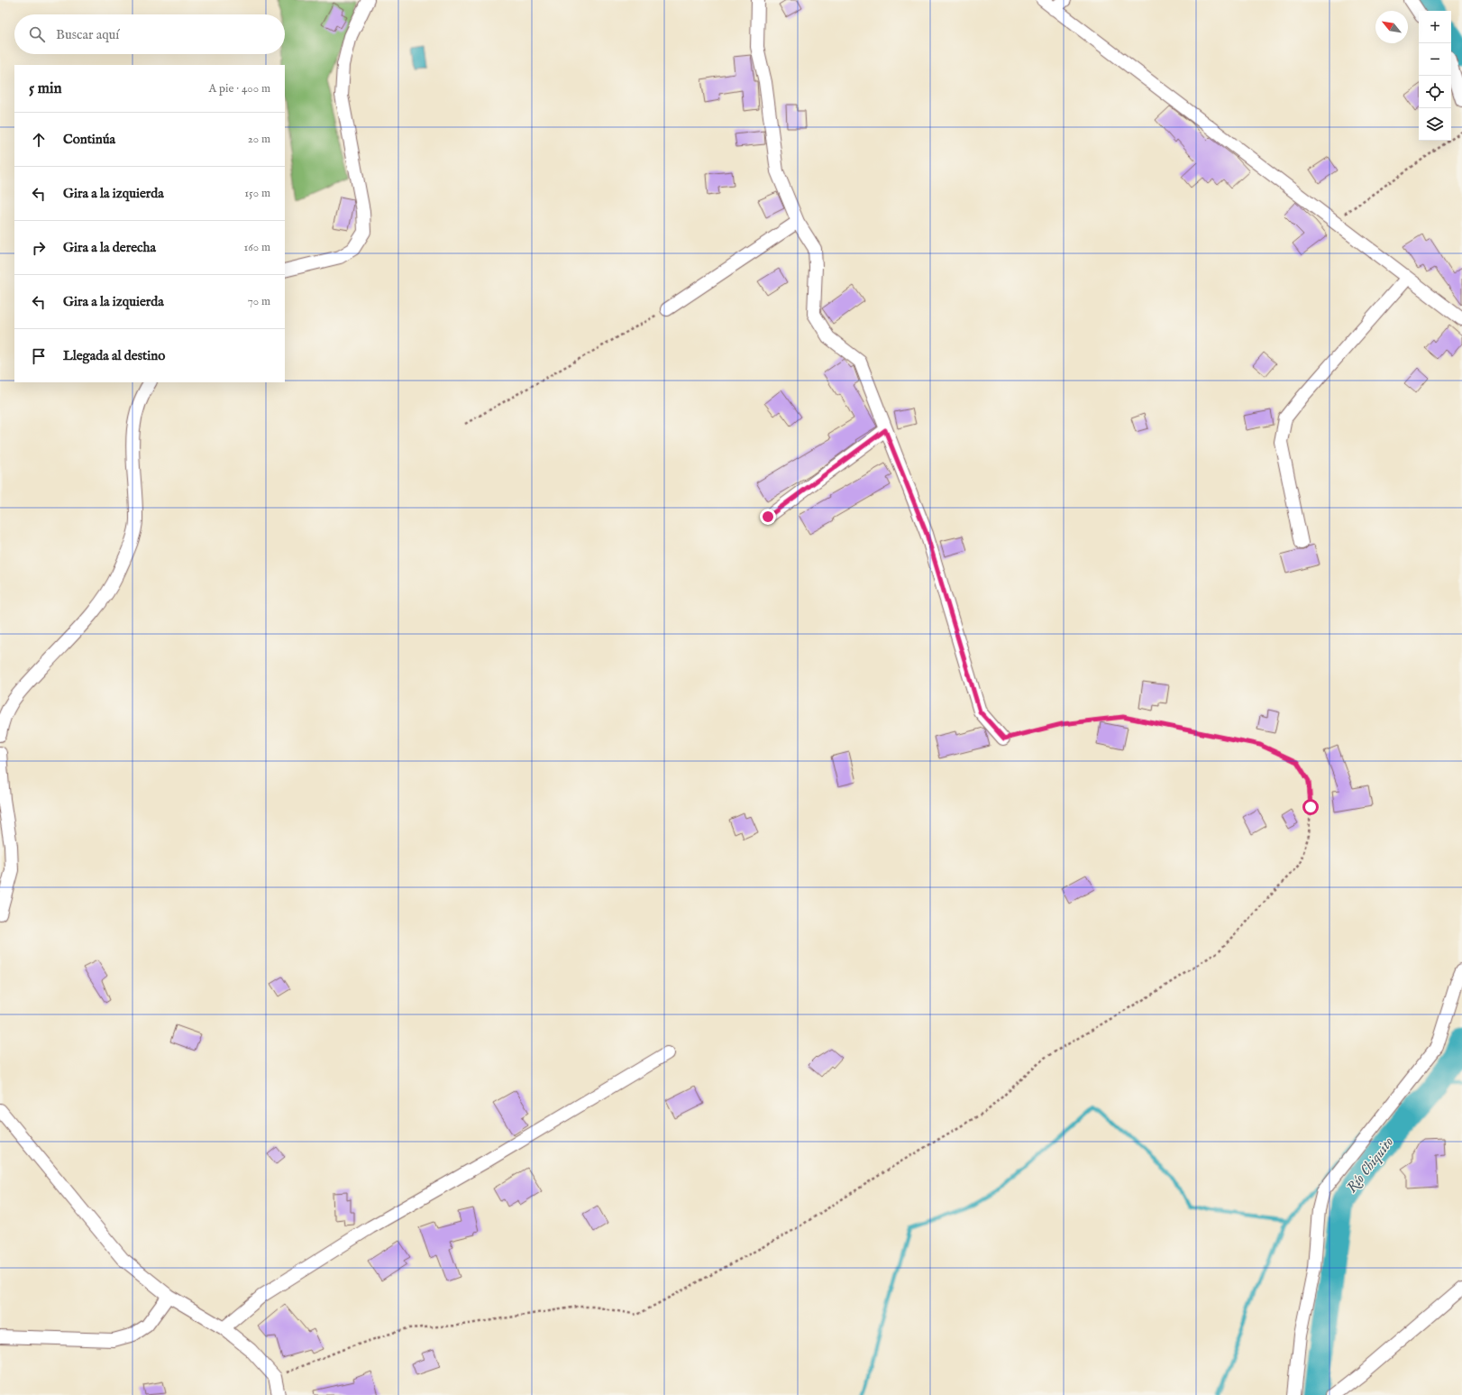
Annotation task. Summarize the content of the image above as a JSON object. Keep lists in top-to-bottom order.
{
  "water": ["Río Chiquito"],
  "north": "top left",
  "page": {
    "map_buttons": ["+", "−"],
    "search": "Buscar aquí",
    "heading": ["5 min", "A pie · 400 m"],
    "list": [
      ["Continúa", "20 m"],
      ["Gira a la izquierda", "150 m"],
      ["Gira a la derecha", "160 m"],
      ["Gira a la izquierda", "70 m"],
      "Llegada al destino"
    ]
  }
}
